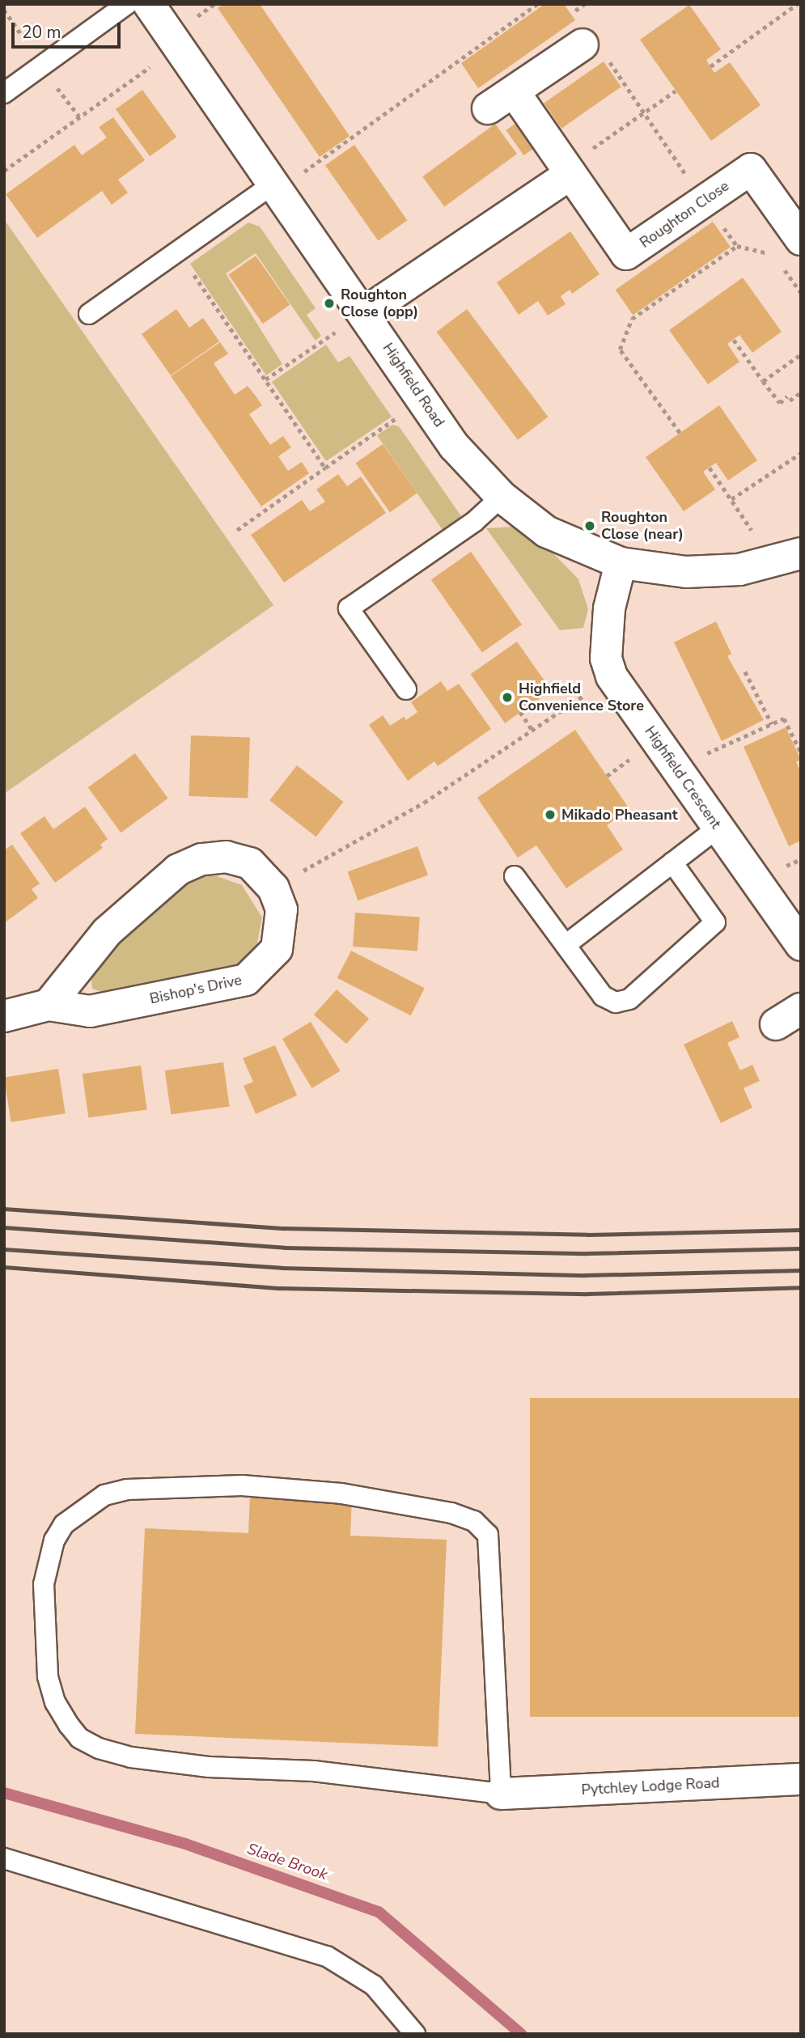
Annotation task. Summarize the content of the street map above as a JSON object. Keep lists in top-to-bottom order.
{
  "streets": {
    "street": [
      "Roughton Close",
      "Highfield Road",
      "Highfield Crescent",
      "Bishop's Drive",
      "Pytchley Lodge Road"
    ]
  },
  "crossings": [
    ["Highfield Road", "Highfield Crescent"]
  ],
  "water": ["Slade Brook"],
  "places": [
    "Roughton Close (opp)",
    "Roughton Close (near)",
    "Highfield Convenience Store",
    "Mikado Pheasant"
  ],
  "scale_bar": "20 m"
}
